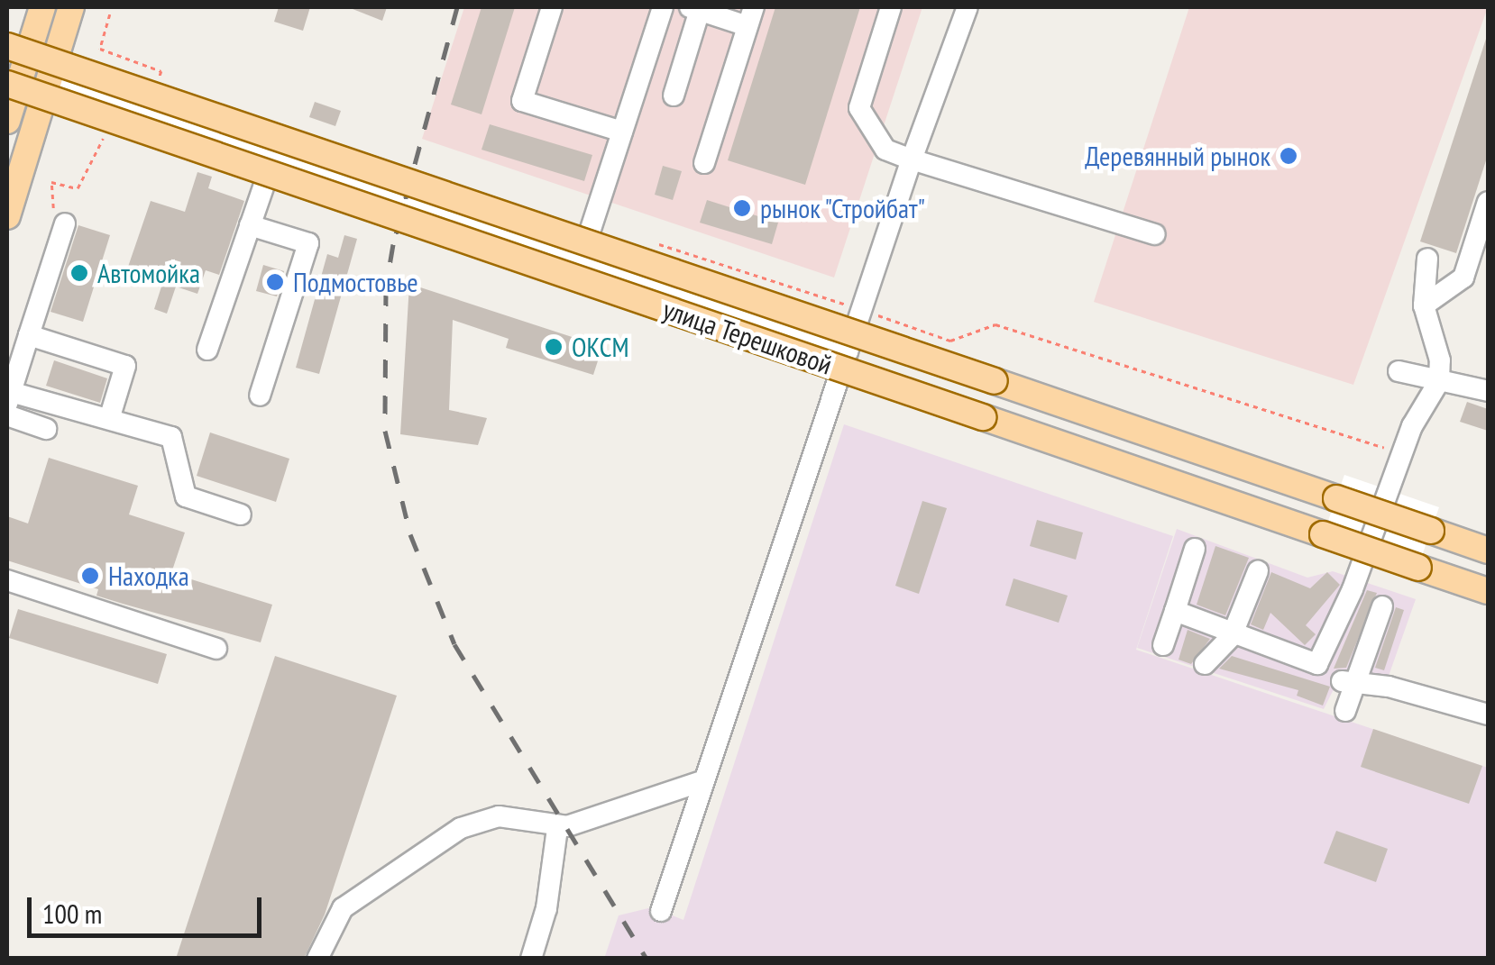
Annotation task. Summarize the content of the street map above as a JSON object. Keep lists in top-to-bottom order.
{
  "streets": {
    "main road": ["улица Терешковой"]
  },
  "places": [
    "Деревянный рынок",
    "рынок \"Стройбат\"",
    "Автомойка",
    "Подмостовье",
    "ОКСМ",
    "Находка"
  ],
  "scale_bar": "100 m"
}
